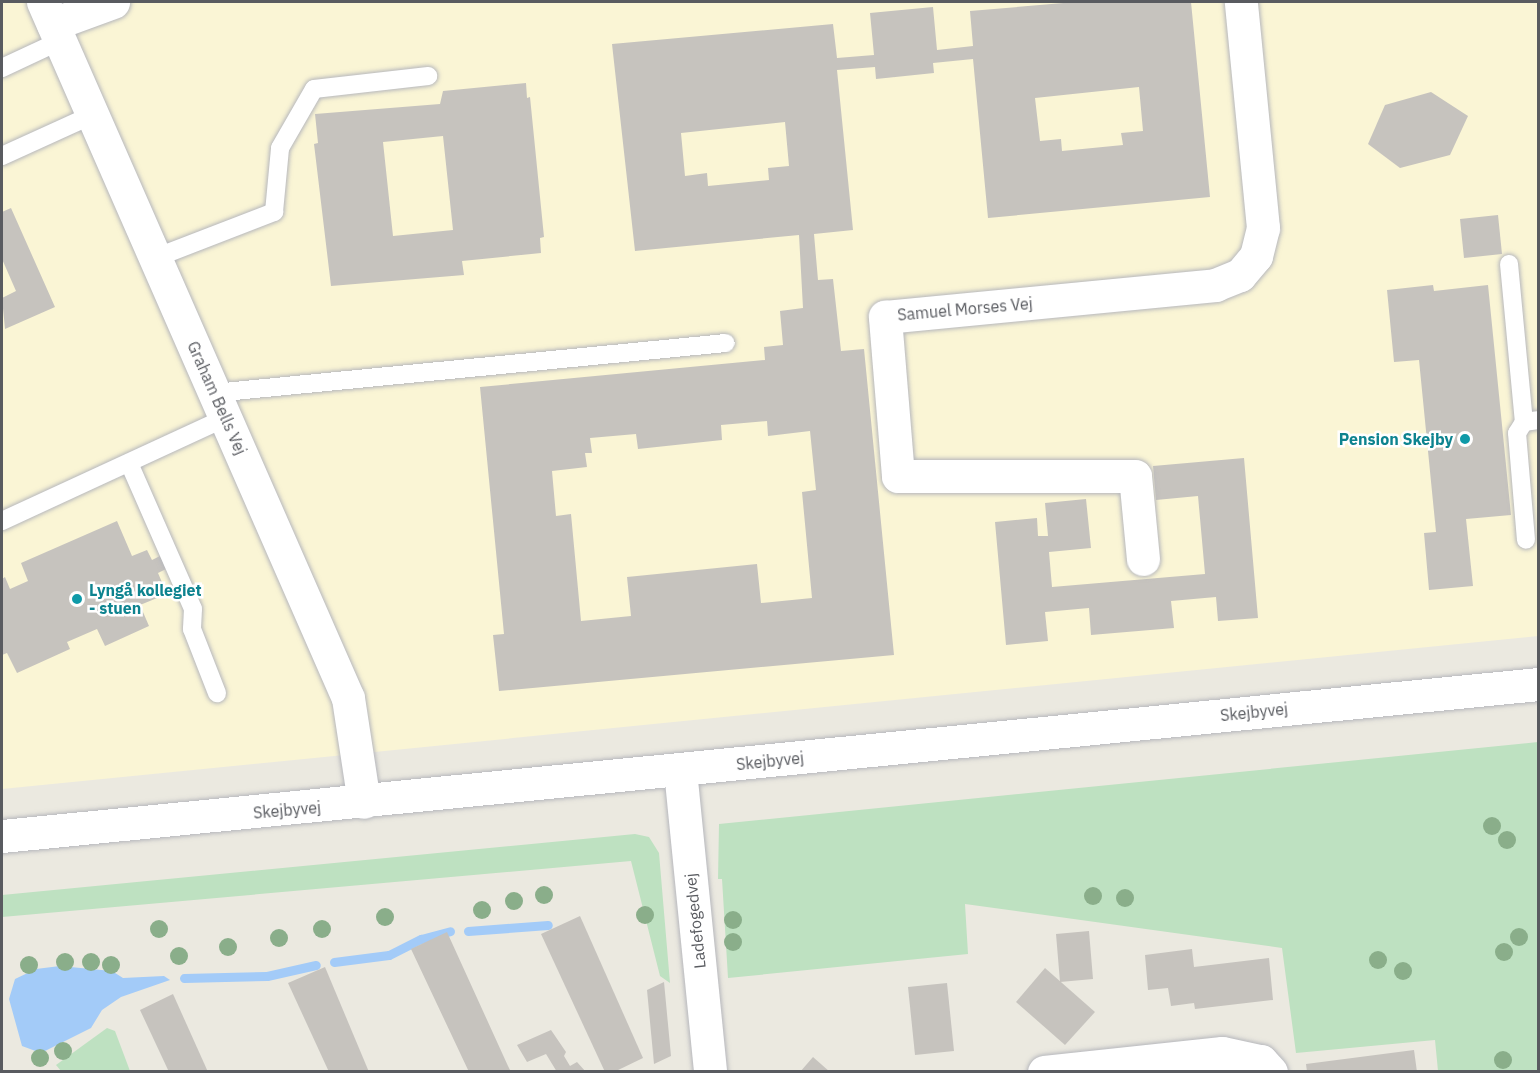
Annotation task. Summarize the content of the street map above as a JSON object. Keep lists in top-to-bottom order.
{
  "streets": {
    "street": [
      "Samuel Morses Vej",
      "Graham Bells Vej",
      "Skejbyvej",
      "Ladefogedvej"
    ]
  },
  "crossings": [
    ["Graham Bells Vej", "Skejbyvej"],
    ["Skejbyvej", "Ladefogedvej"]
  ],
  "places": ["Pension Skejby", "Lyngå kollegiet - stuen"]
}
